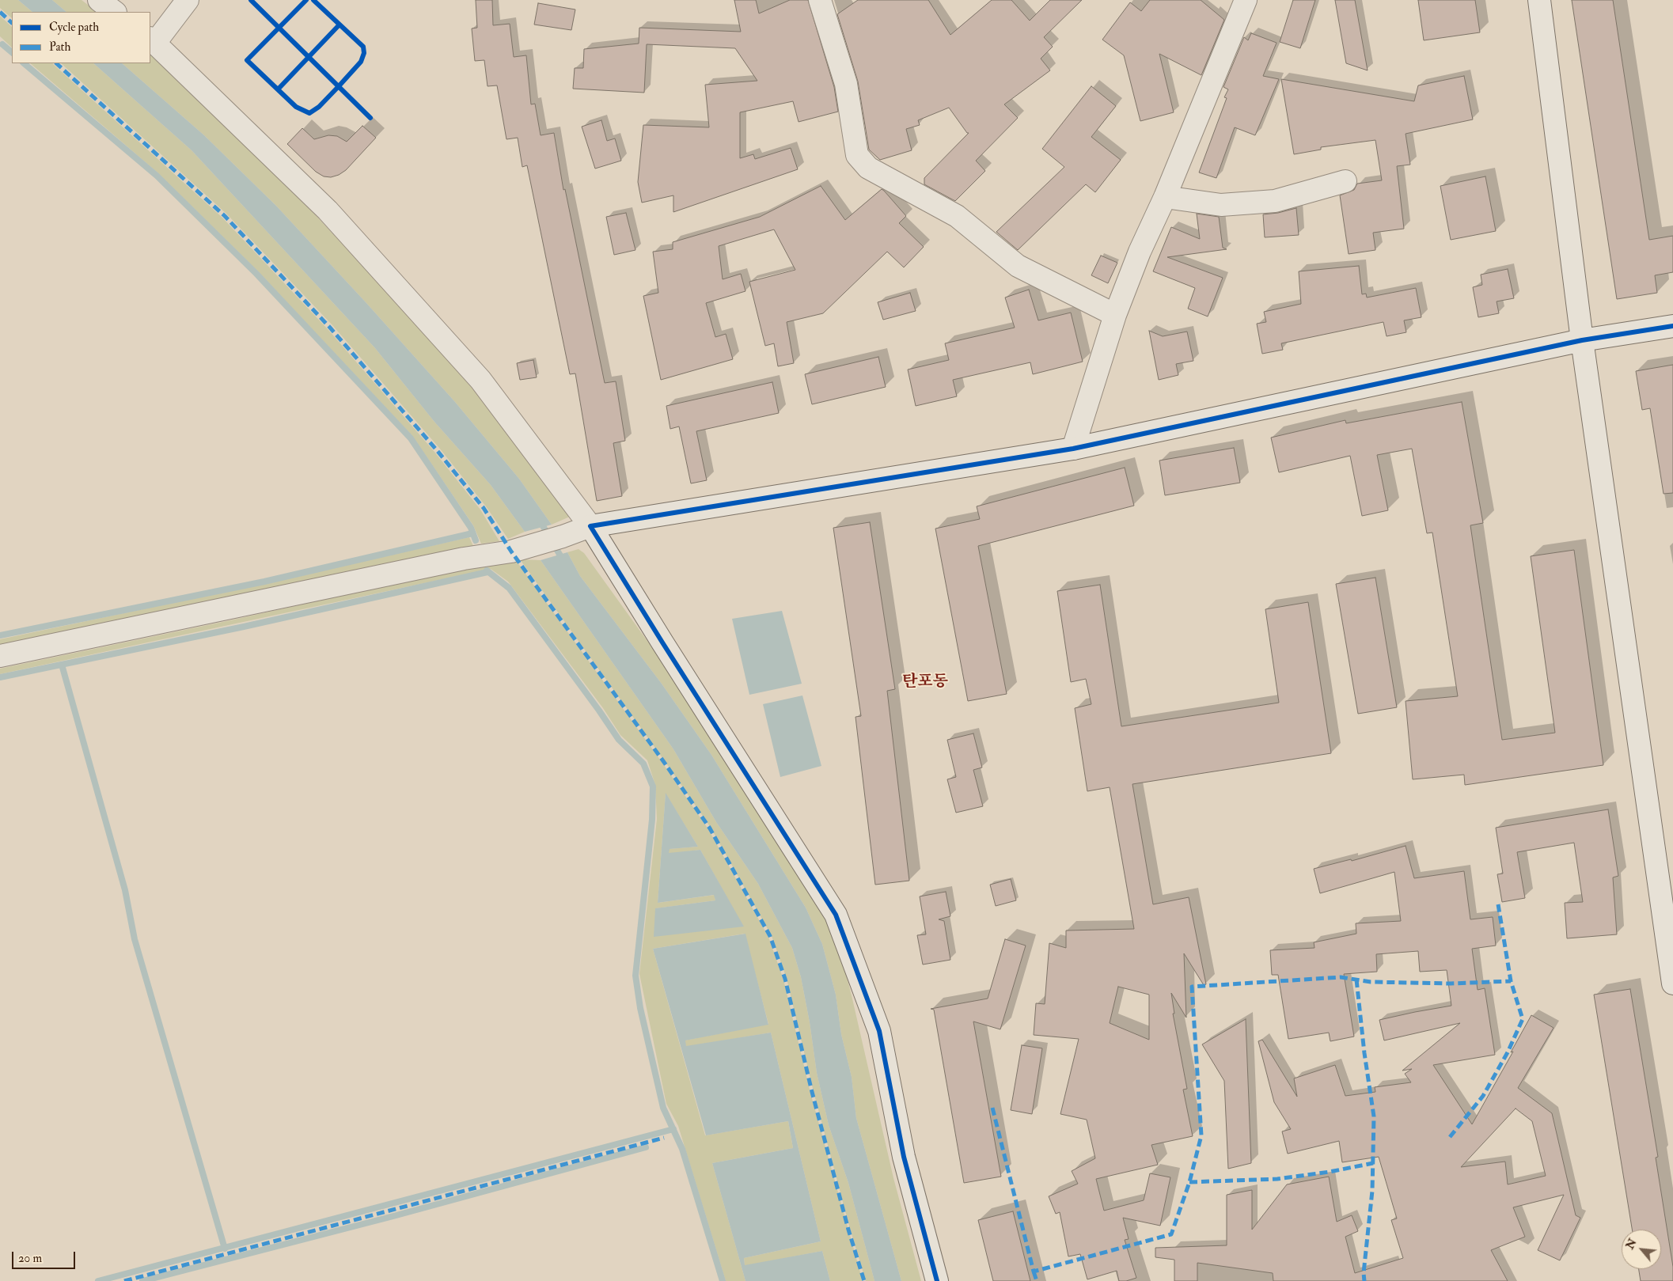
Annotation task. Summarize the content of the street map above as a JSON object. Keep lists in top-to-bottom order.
{
  "districts": ["탄포동"],
  "legend": ["Cycle path", "Path"],
  "scale_bar": "20 m",
  "north": "top left"
}
